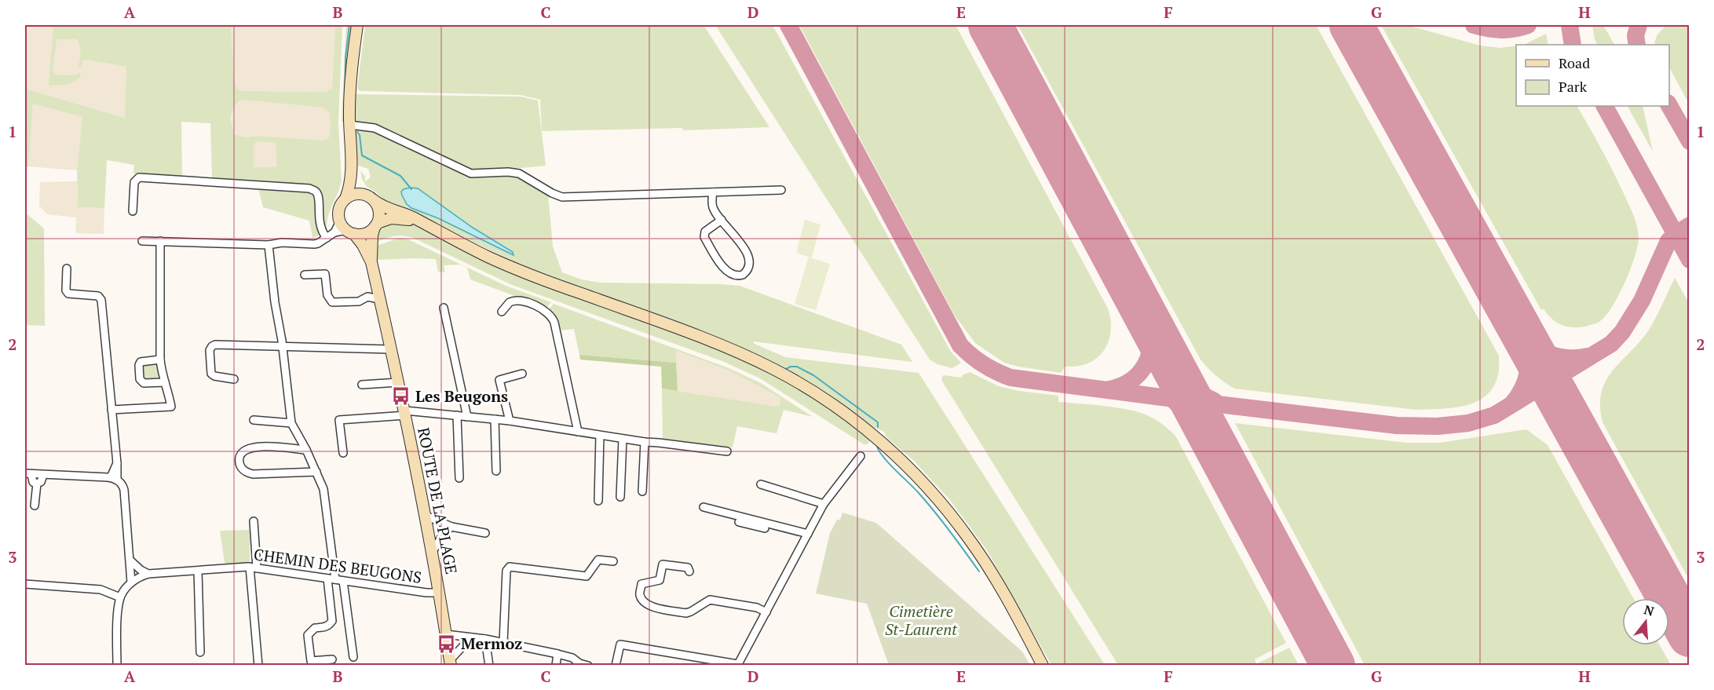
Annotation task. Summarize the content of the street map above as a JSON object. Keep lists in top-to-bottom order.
{
  "streets": {
    "street": ["ROUTE DE LA PLAGE", "CHEMIN DES BEUGONS"]
  },
  "crossings": [
    ["ROUTE DE LA PLAGE", "CHEMIN DES BEUGONS"]
  ],
  "parks": ["Cimetière St-Laurent"],
  "places": {
    "bus stop": ["Les Beugons", "Mermoz"]
  },
  "legend": ["Road", "Park"],
  "north": "top",
  "grid": {
    "columns": [
      "A",
      "B",
      "C",
      "D",
      "E",
      "F",
      "G",
      "H"
    ],
    "rows": ["1", "2", "3"]
  }
}
